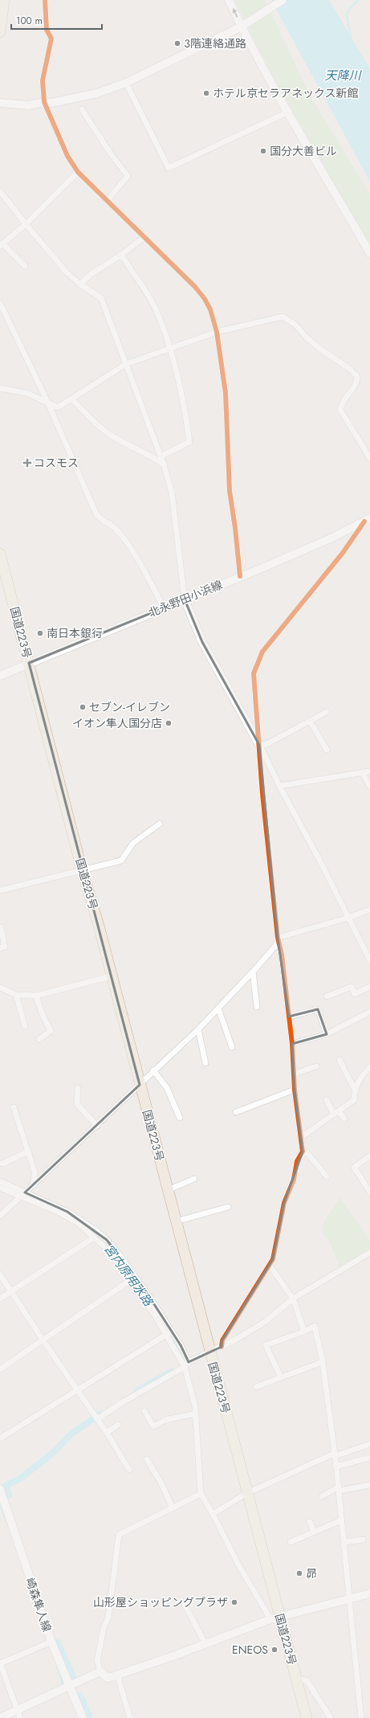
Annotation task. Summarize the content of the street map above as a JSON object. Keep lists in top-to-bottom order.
{
  "streets": {
    "highway": ["国道223号"],
    "street": ["北永野田小浜線", "崎森隼人線"]
  },
  "crossings": [
    ["北永野田小浜線", "国道223号"]
  ],
  "water": ["天降川", "宮内原用水路"],
  "places": {
    "other": [
      "３階連絡通路",
      "ホテル京セラアネックス新館",
      "国分大善ビル",
      "南日本銀行",
      "セブン-イレブン",
      "イオン隼人国分店",
      "昴",
      "山形屋ショッピングプラザ",
      "ENEOS"
    ],
    "health": ["コスモス"]
  },
  "scale_bar": "100 m"
}
